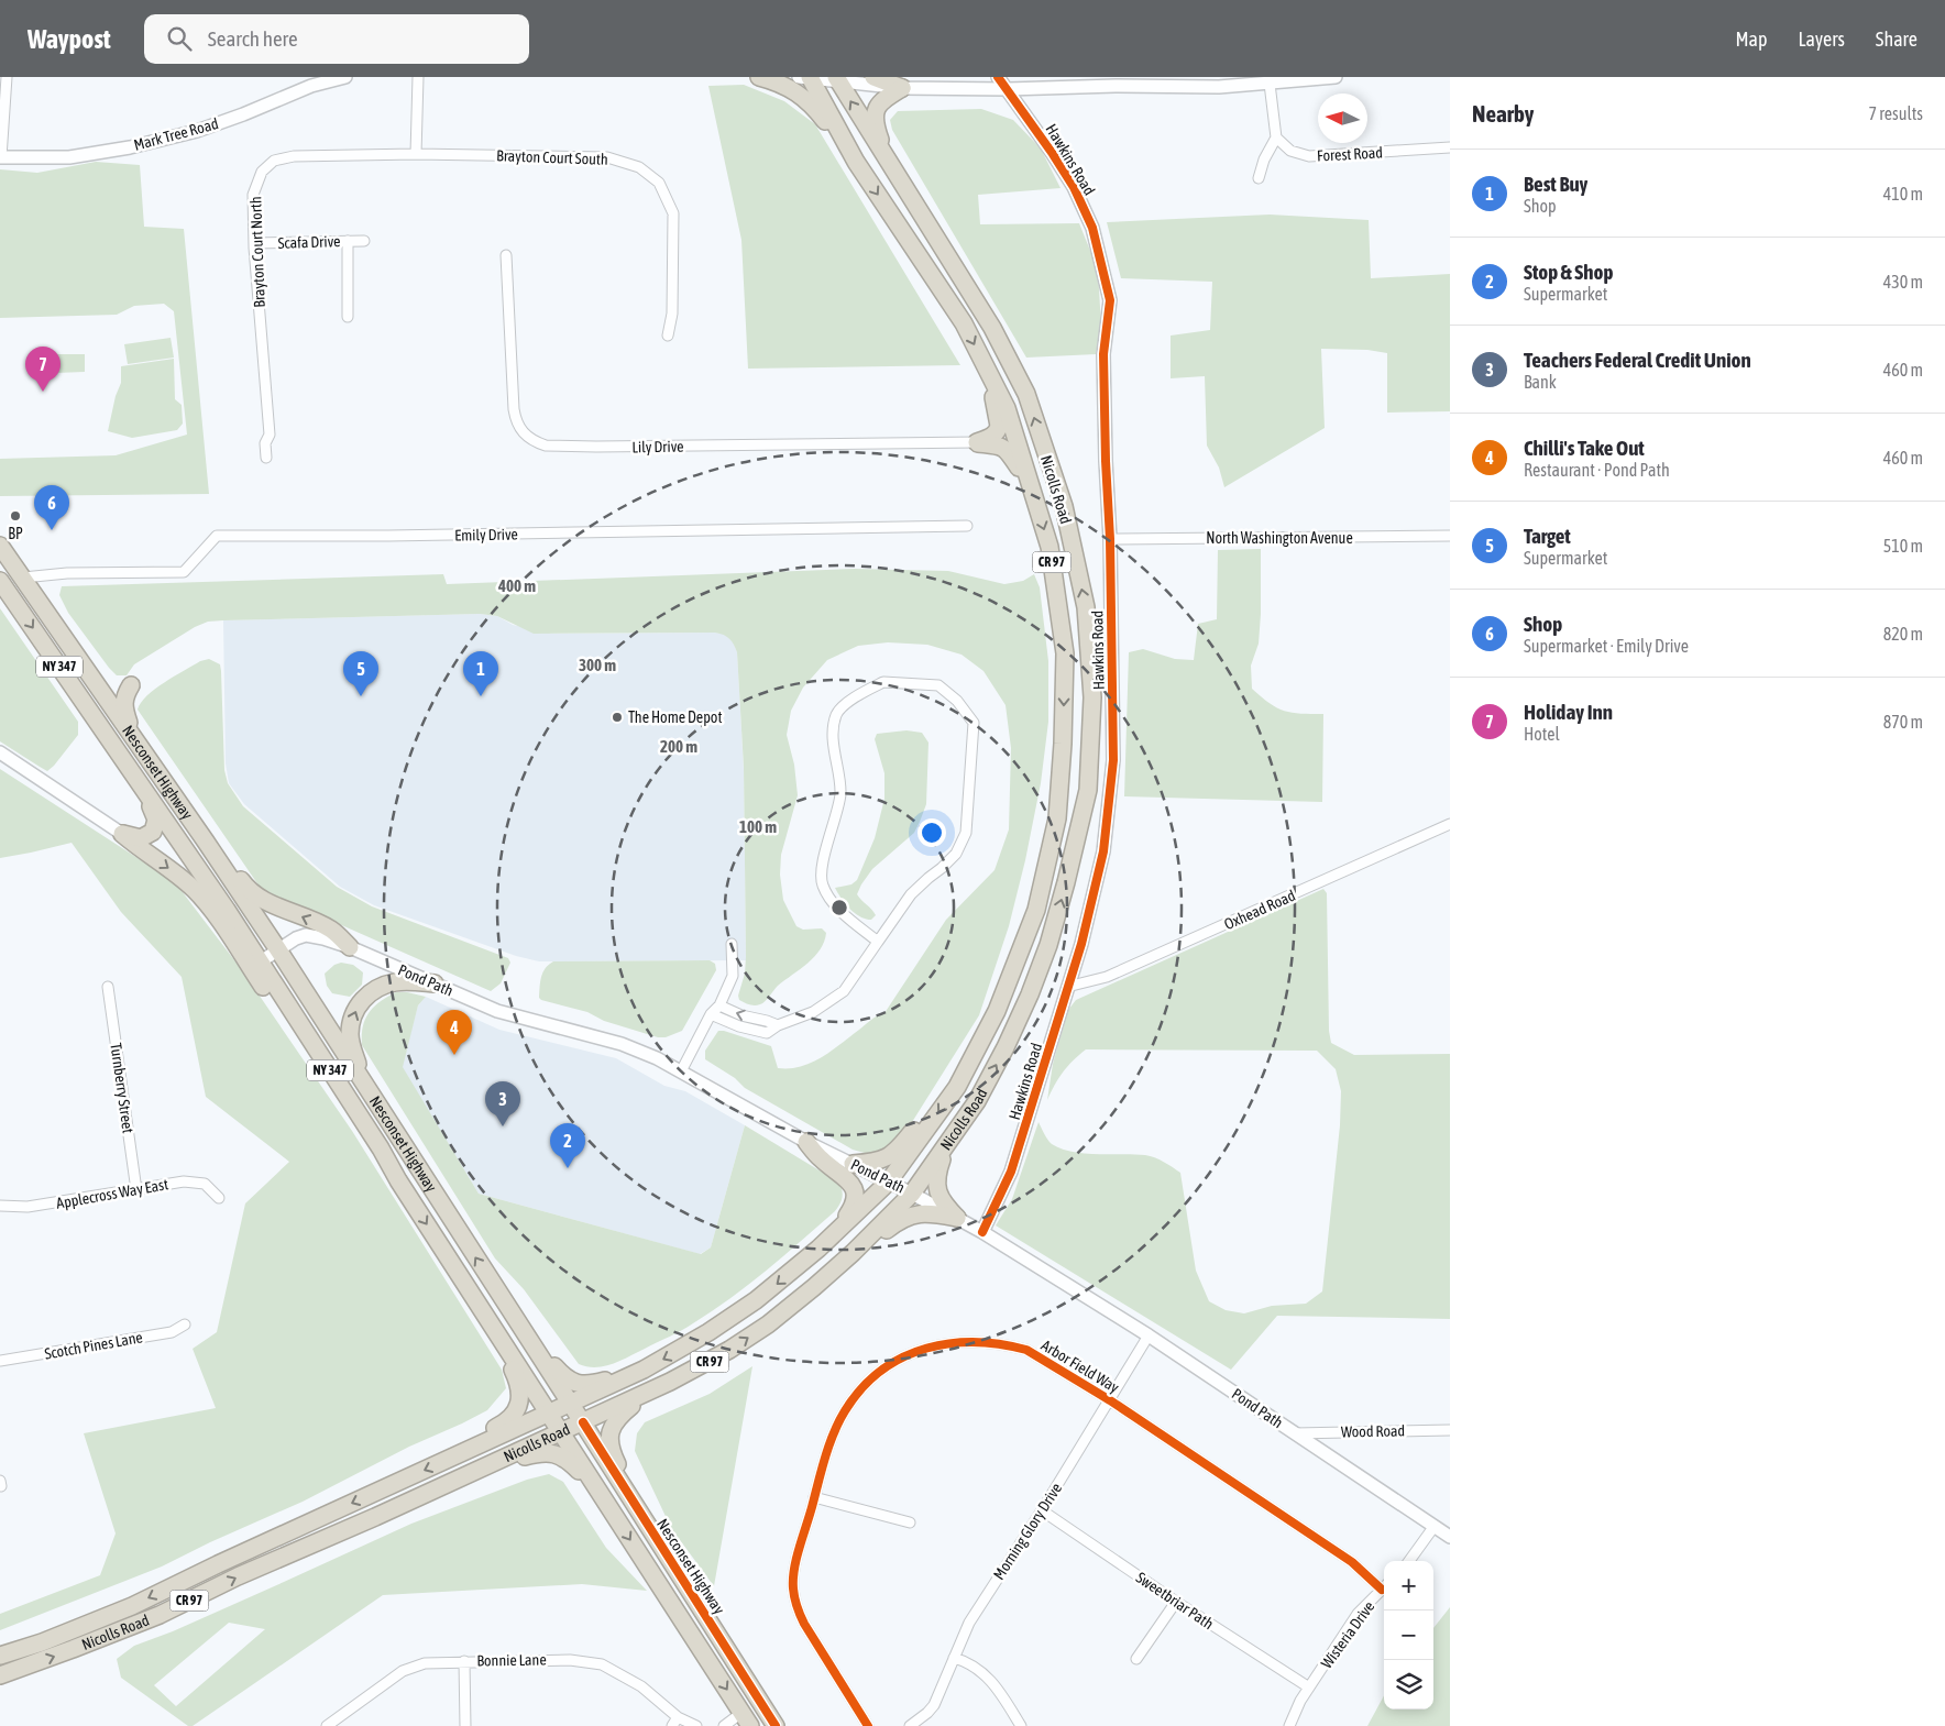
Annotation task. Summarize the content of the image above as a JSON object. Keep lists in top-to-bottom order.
{
  "streets": {
    "highway": [
      "Nicolls Road",
      "CR 97",
      "NY 347",
      "Nesconset Highway"
    ],
    "street": [
      "Mark Tree Road",
      "Forest Road",
      "Brayton Court South",
      "Hawkins Road",
      "Scafa Drive",
      "Brayton Court North",
      "Lily Drive",
      "Emily Drive",
      "North Washington Avenue",
      "Oxhead Road",
      "Pond Path",
      "Turnberry Street",
      "Applecross Way East",
      "Scotch Pines Lane",
      "Arbor Field Way",
      "Wood Road",
      "Morning Glory Drive",
      "Sweetbriar Path",
      "Wisteria Drive",
      "Bonnie Lane"
    ]
  },
  "crossings": [
    ["Brayton Court South", "Brayton Court North"],
    ["Hawkins Road", "North Washington Avenue"],
    ["Hawkins Road", "Oxhead Road"],
    ["Hawkins Road", "Pond Path"],
    ["Scafa Drive", "Brayton Court North"],
    ["Nicolls Road", "Nesconset Highway"],
    ["Nicolls Road", "Pond Path"],
    ["Emily Drive", "Nesconset Highway"],
    ["Nesconset Highway", "Pond Path"],
    ["Pond Path", "Wood Road"],
    ["Pond Path", "Morning Glory Drive"],
    ["Turnberry Street", "Applecross Way East"],
    ["Arbor Field Way", "Morning Glory Drive"],
    ["Morning Glory Drive", "Sweetbriar Path"],
    ["Sweetbriar Path", "Wisteria Drive"]
  ],
  "places": ["BP", "The Home Depot"],
  "north": "left",
  "page": {
    "header": "Waypost",
    "search": "Search here",
    "nav": ["Map", "Layers", "Share"],
    "heading": ["Nearby", "7 results"],
    "list": [
      {
        "mark": "1",
        "name": "Best Buy",
        "note": "Shop",
        "value": "410 m"
      },
      {
        "mark": "2",
        "name": "Stop & Shop",
        "note": "Supermarket",
        "value": "430 m"
      },
      {
        "mark": "3",
        "name": "Teachers Federal Credit Union",
        "note": "Bank",
        "value": "460 m"
      },
      {
        "mark": "4",
        "name": "Chilli's Take Out",
        "note": "Restaurant · Pond Path",
        "value": "460 m"
      },
      {
        "mark": "5",
        "name": "Target",
        "note": "Supermarket",
        "value": "510 m"
      },
      {
        "mark": "6",
        "name": "Shop",
        "note": "Supermarket · Emily Drive",
        "value": "820 m"
      },
      {
        "mark": "7",
        "name": "Holiday Inn",
        "note": "Hotel",
        "value": "870 m"
      }
    ],
    "pins": [
      "7",
      "6",
      "1",
      "5",
      "4",
      "3",
      "2"
    ],
    "map_buttons": ["+", "−"]
  },
  "rings": [
    "400 m",
    "300 m",
    "200 m",
    "100 m"
  ]
}
